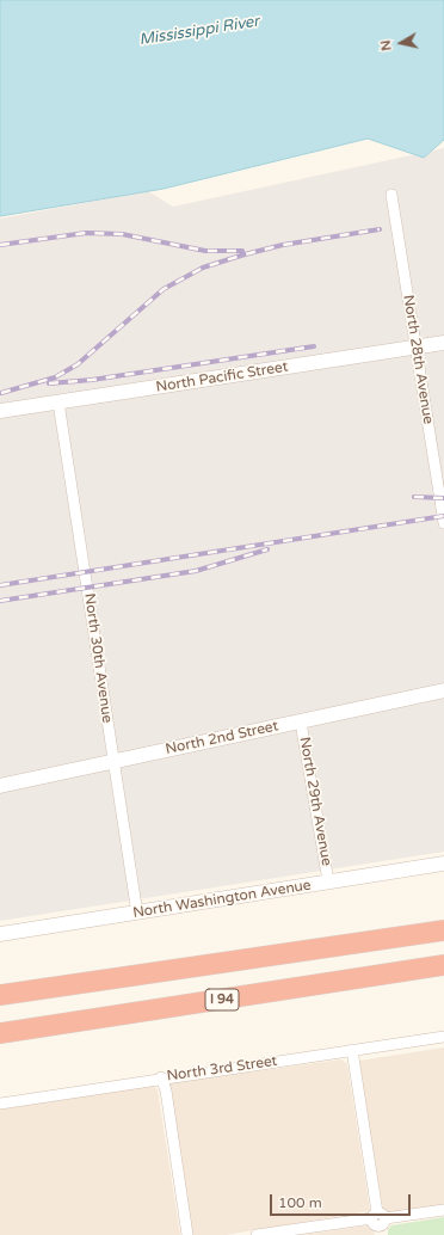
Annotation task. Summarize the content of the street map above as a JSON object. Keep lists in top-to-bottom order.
{
  "streets": {
    "highway": ["I 94"],
    "street": [
      "North 28th Avenue",
      "North Pacific Street",
      "North 30th Avenue",
      "North 2nd Street",
      "North 29th Avenue",
      "North Washington Avenue",
      "North 3rd Street"
    ]
  },
  "crossings": [
    ["North 28th Avenue", "North Pacific Street"],
    ["North Pacific Street", "North 30th Avenue"],
    ["North 30th Avenue", "North 2nd Street"],
    ["North 30th Avenue", "North Washington Avenue"],
    ["North 2nd Street", "North 29th Avenue"],
    ["North 29th Avenue", "North Washington Avenue"]
  ],
  "water": ["Mississippi River"],
  "scale_bar": "100 m",
  "north": "left"
}
